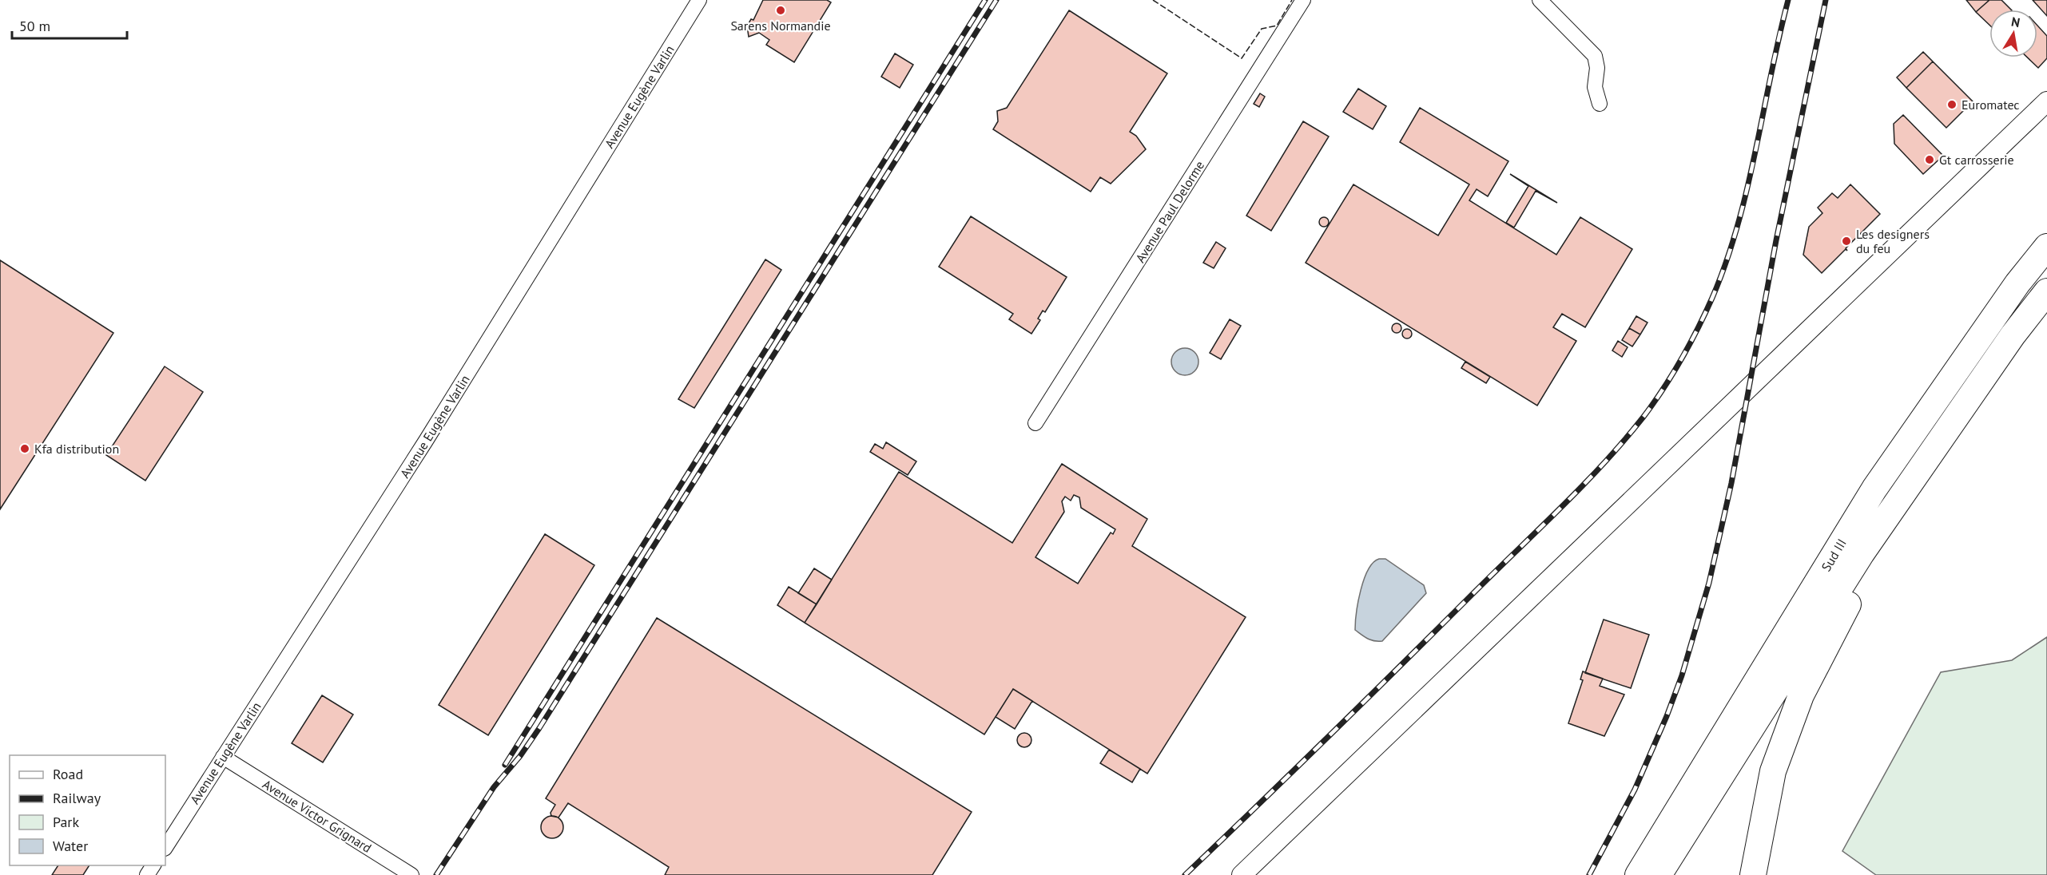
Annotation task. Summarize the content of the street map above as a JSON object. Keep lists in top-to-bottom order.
{
  "streets": {
    "highway": ["Sud III"],
    "street": ["Avenue Eugène Varlin", "Avenue Paul Delorme", "Avenue Victor Grignard"]
  },
  "crossings": [
    ["Avenue Eugène Varlin", "Avenue Victor Grignard"]
  ],
  "places": [
    "Sarens Normandie",
    "Euromatec",
    "Gt carrosserie",
    "Les designers du feu",
    "Kfa distribution"
  ],
  "legend": [
    "Road",
    "Railway",
    "Park",
    "Water"
  ],
  "scale_bar": "50 m",
  "north": "top"
}
